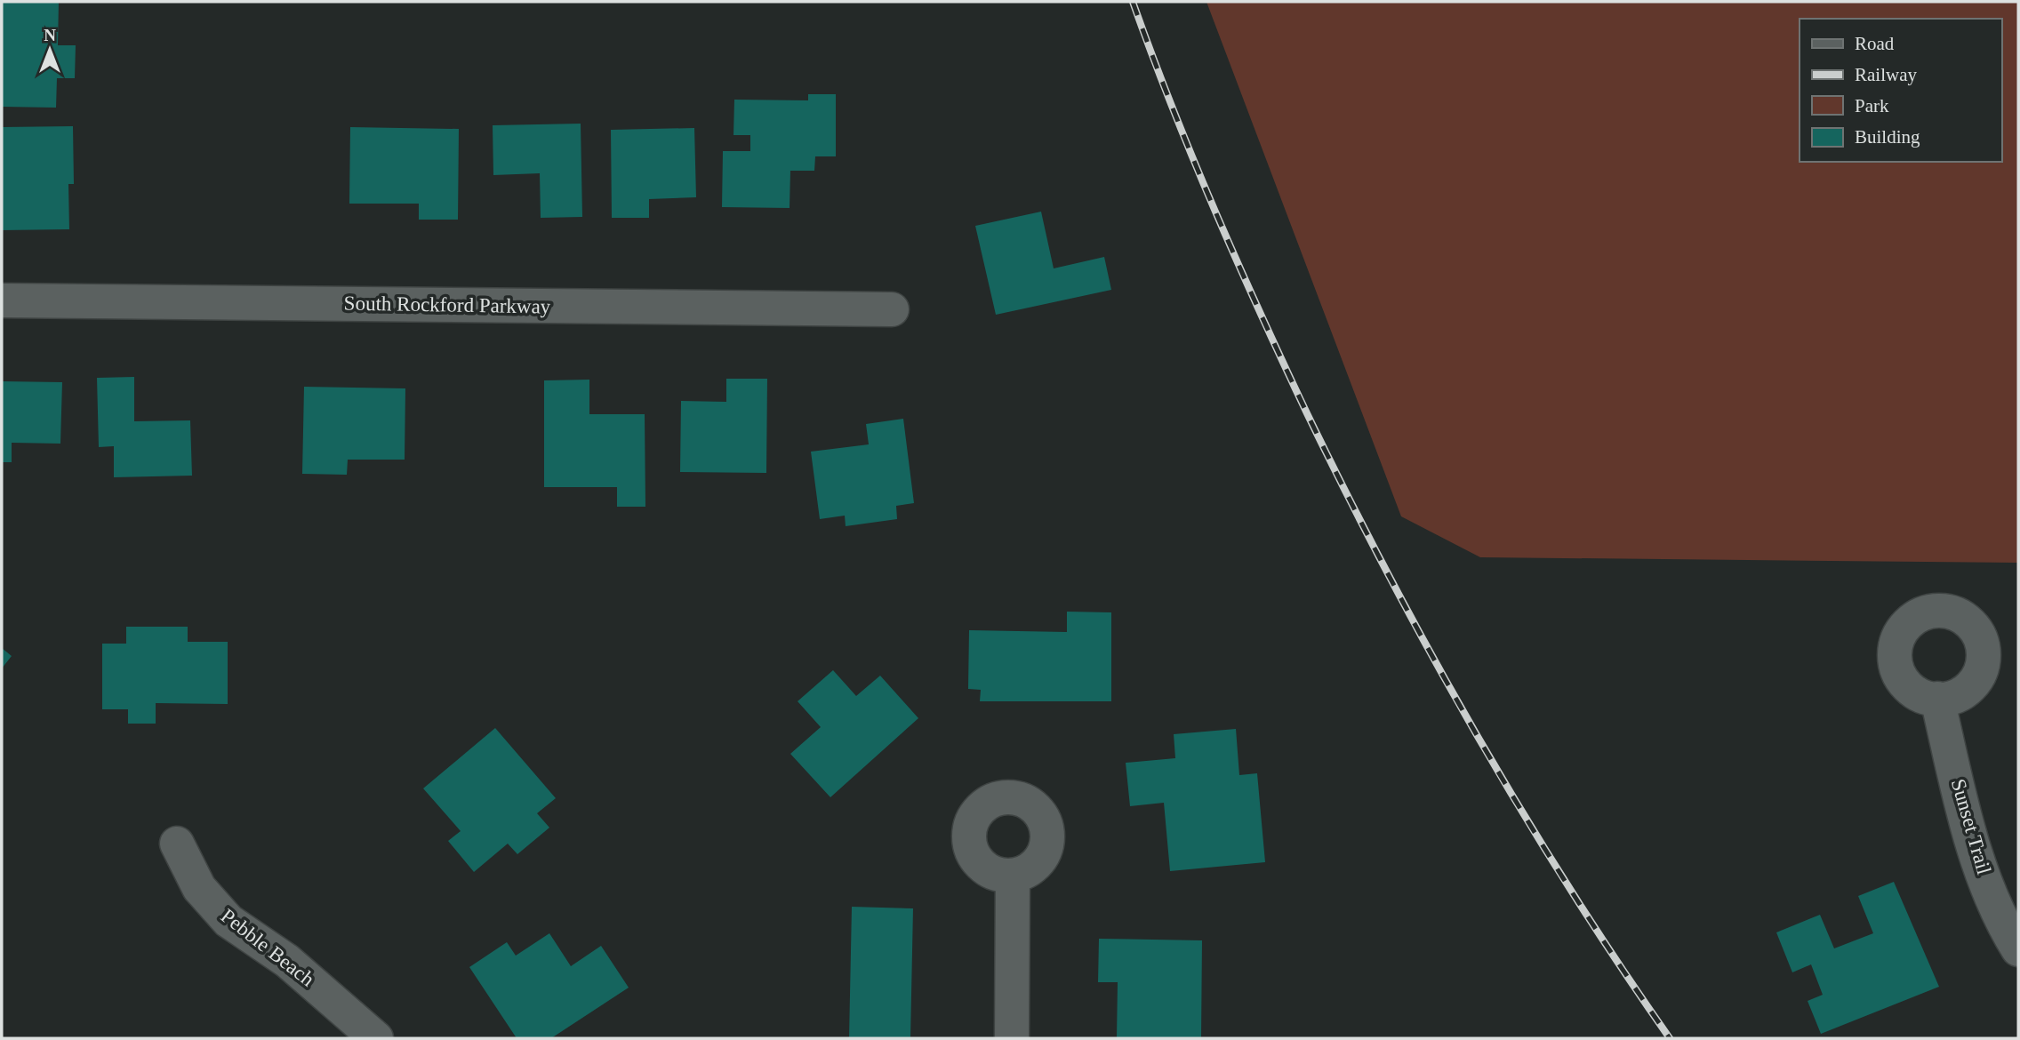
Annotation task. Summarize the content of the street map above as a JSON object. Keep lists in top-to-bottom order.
{
  "streets": {
    "street": ["South Rockford Parkway", "Sunset Trail", "Pebble Beach"]
  },
  "legend": [
    "Road",
    "Railway",
    "Park",
    "Building"
  ],
  "north": "top"
}
